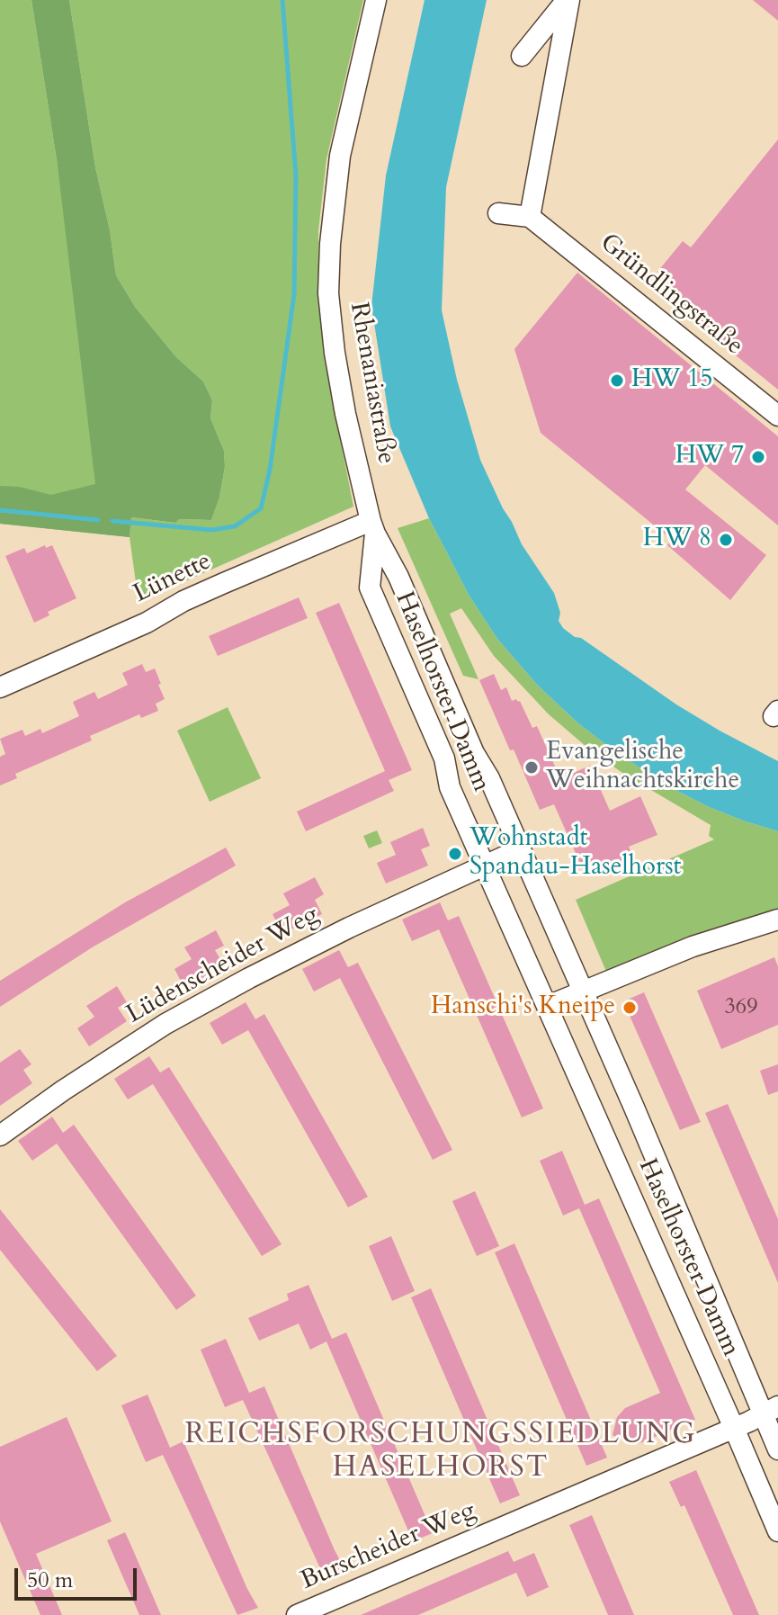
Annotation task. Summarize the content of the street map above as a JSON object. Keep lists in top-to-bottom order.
{
  "streets": {
    "street": [
      "Gründlingstraße",
      "Rhenaniastraße",
      "Lünette",
      "Haselhorster Damm",
      "Lüdenscheider Weg",
      "Burscheider Weg"
    ]
  },
  "crossings": [
    ["Rhenaniastraße", "Lünette"],
    ["Rhenaniastraße", "Haselhorster Damm"],
    ["Lünette", "Haselhorster Damm"],
    ["Haselhorster Damm", "Lüdenscheider Weg"],
    ["Haselhorster Damm", "Burscheider Weg"]
  ],
  "districts": ["REICHSFORSCHUNGSSIEDLUNG HASELHORST"],
  "places": [
    "HW 15",
    "HW 7",
    "HW 8",
    "Evangelische Weihnachtskirche",
    "Wohnstadt Spandau-Haselhorst",
    "Hanschi's Kneipe"
  ],
  "house_numbers": ["369"],
  "scale_bar": "50 m"
}
